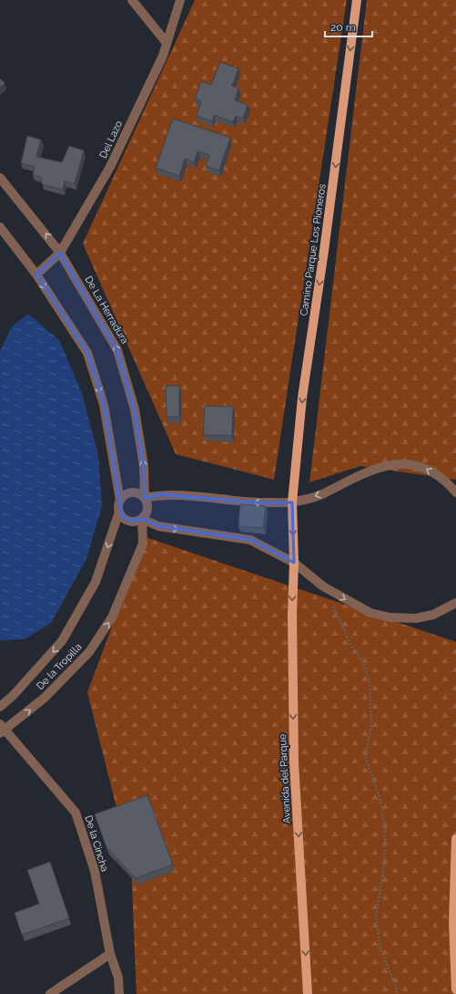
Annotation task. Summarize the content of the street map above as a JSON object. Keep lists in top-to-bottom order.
{
  "streets": {
    "main road": ["Camino Parque Los Pioneros", "Avenida del Parque"],
    "street": [
      "Del Lazo",
      "De La Herradura",
      "De la Tropilla",
      "De la Cincha"
    ]
  },
  "crossings": [
    ["Del Lazo", "De La Herradura"],
    ["Camino Parque Los Pioneros", "Avenida del Parque"],
    ["De La Herradura", "De la Tropilla"],
    ["De la Tropilla", "De la Cincha"]
  ],
  "one_way": ["Camino Parque Los Pioneros", "Avenida del Parque"],
  "scale_bar": "20 m"
}
